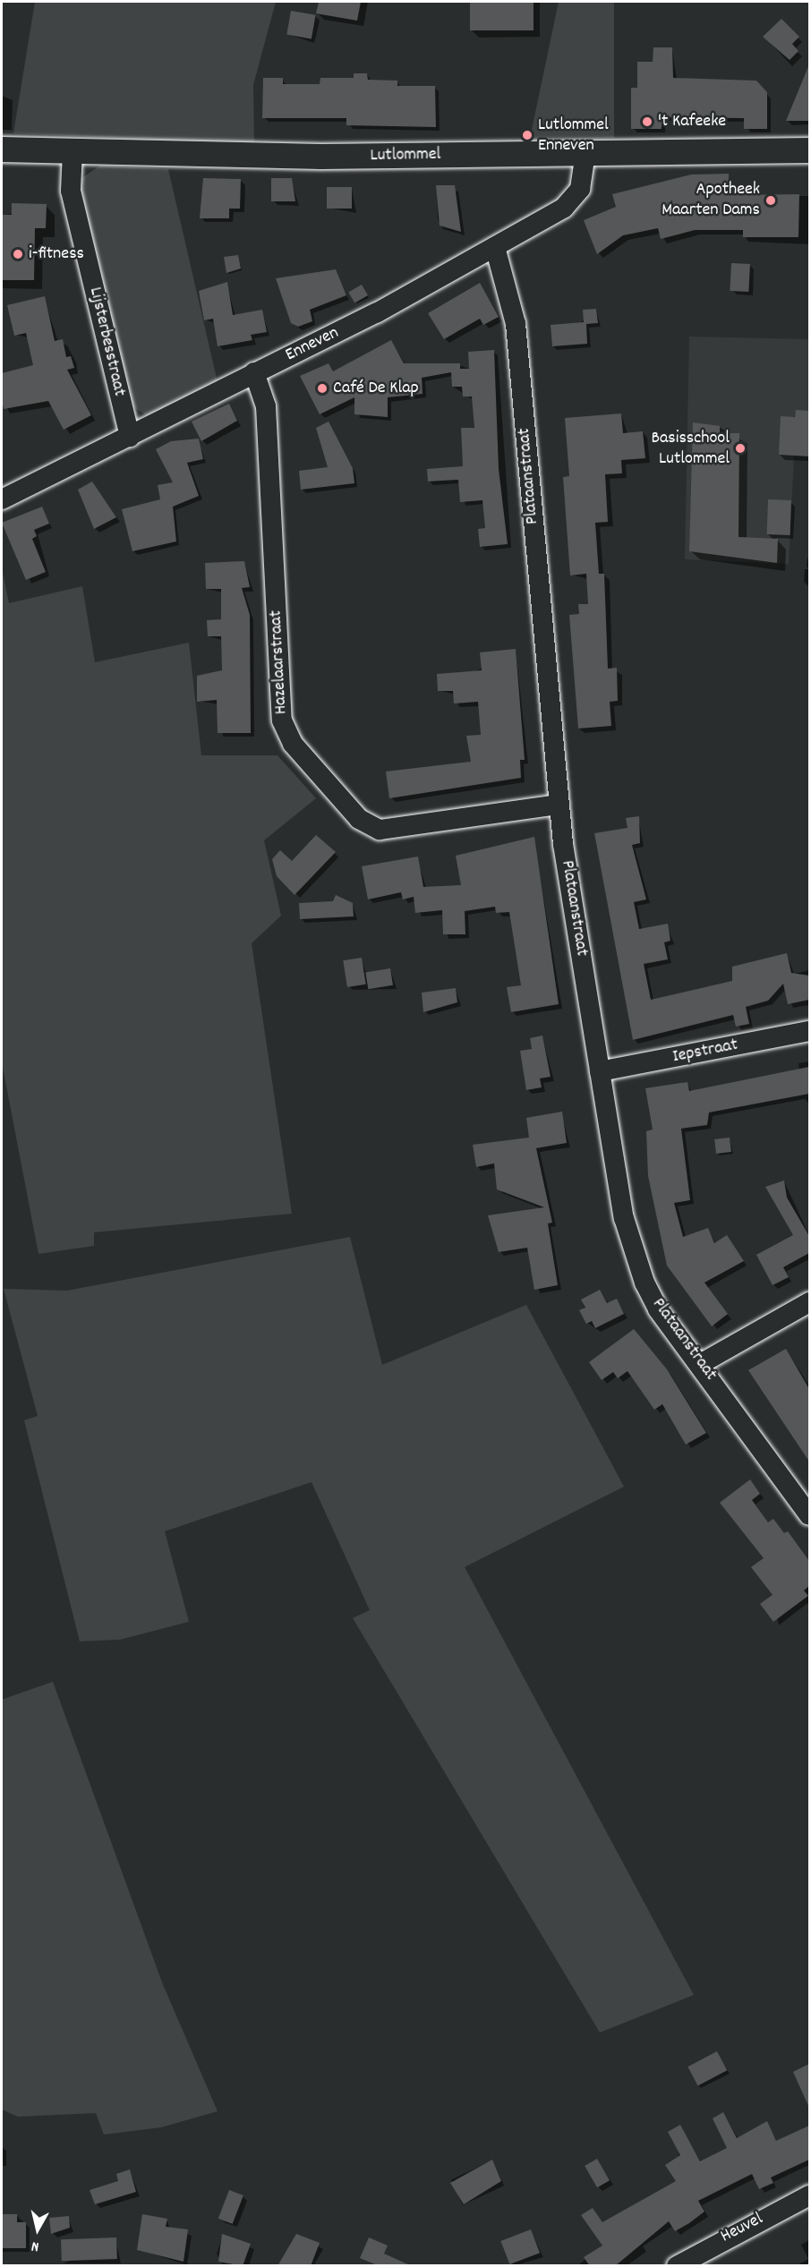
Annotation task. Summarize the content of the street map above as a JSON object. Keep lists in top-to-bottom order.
{
  "streets": {
    "main road": ["Lutlommel"],
    "street": [
      "Lijsterbesstraat",
      "Enneven",
      "Plataanstraat",
      "Hazelaarstraat",
      "Iepstraat",
      "Heuvel"
    ]
  },
  "crossings": [
    ["Lutlommel", "Lijsterbesstraat"],
    ["Lutlommel", "Enneven"],
    ["Lijsterbesstraat", "Enneven"],
    ["Enneven", "Plataanstraat"],
    ["Enneven", "Hazelaarstraat"],
    ["Plataanstraat", "Hazelaarstraat"],
    ["Plataanstraat", "Iepstraat"]
  ],
  "places": [
    "'t Kafeeke",
    "Lutlommel Enneven",
    "Apotheek Maarten Dams",
    "i-fitness",
    "Café De Klap",
    "Basisschool Lutlommel"
  ],
  "north": "bottom"
}
